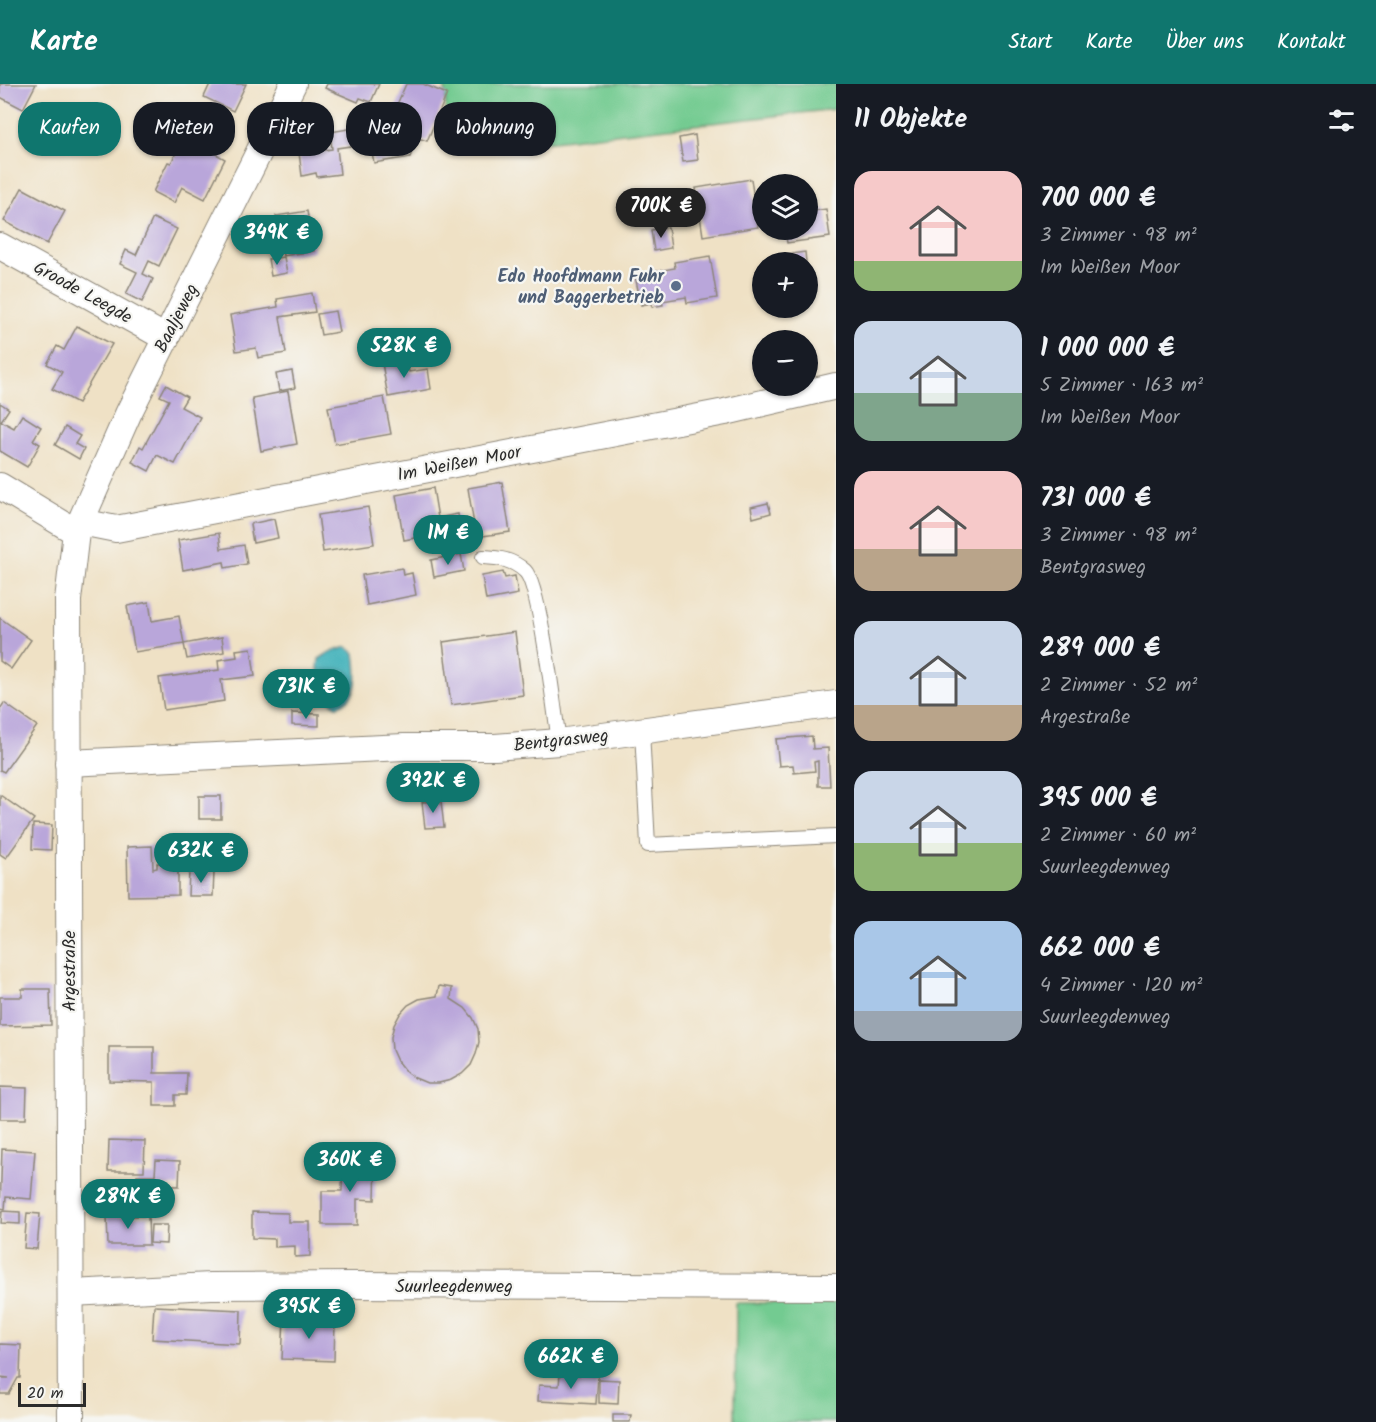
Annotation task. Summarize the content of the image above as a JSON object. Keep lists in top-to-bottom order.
{
  "streets": {
    "street": [
      "Groode Leegde",
      "Baaljeweg",
      "Im Weißen Moor",
      "Bentgrasweg",
      "Argestraße",
      "Suurleegdenweg"
    ]
  },
  "crossings": [
    ["Groode Leegde", "Baaljeweg"],
    ["Baaljeweg", "Im Weißen Moor"],
    ["Baaljeweg", "Argestraße"],
    ["Im Weißen Moor", "Argestraße"],
    ["Bentgrasweg", "Argestraße"],
    ["Argestraße", "Suurleegdenweg"]
  ],
  "places": ["Edo Hoofdmann Fuhr und Baggerbetrieb"],
  "scale_bar": "20 m",
  "page": {
    "header": "Karte",
    "nav": [
      "Start",
      "Karte",
      "Über uns",
      "Kontakt"
    ],
    "heading": "11 Objekte",
    "chip": [
      "Kaufen",
      "Mieten",
      "Filter",
      "Neu",
      "Wohnung"
    ],
    "list": [
      {
        "name": "700 000 €",
        "note": "3 Zimmer · 98 m² · Im Weißen Moor"
      },
      {
        "name": "1 000 000 €",
        "note": "5 Zimmer · 163 m² · Im Weißen Moor"
      },
      {
        "name": "731 000 €",
        "note": "3 Zimmer · 98 m² · Bentgrasweg"
      },
      {
        "name": "289 000 €",
        "note": "2 Zimmer · 52 m² · Argestraße"
      },
      {
        "name": "395 000 €",
        "note": "2 Zimmer · 60 m² · Suurleegdenweg"
      },
      {
        "name": "662 000 €",
        "note": "4 Zimmer · 120 m² · Suurleegdenweg"
      }
    ],
    "map_buttons": ["+", "−"],
    "price": [
      "700K €",
      "349K €",
      "528K €",
      "1M €",
      "731K €",
      "392K €",
      "632K €",
      "360K €",
      "289K €",
      "395K €",
      "662K €"
    ],
    "scale": "20 m"
  }
}
